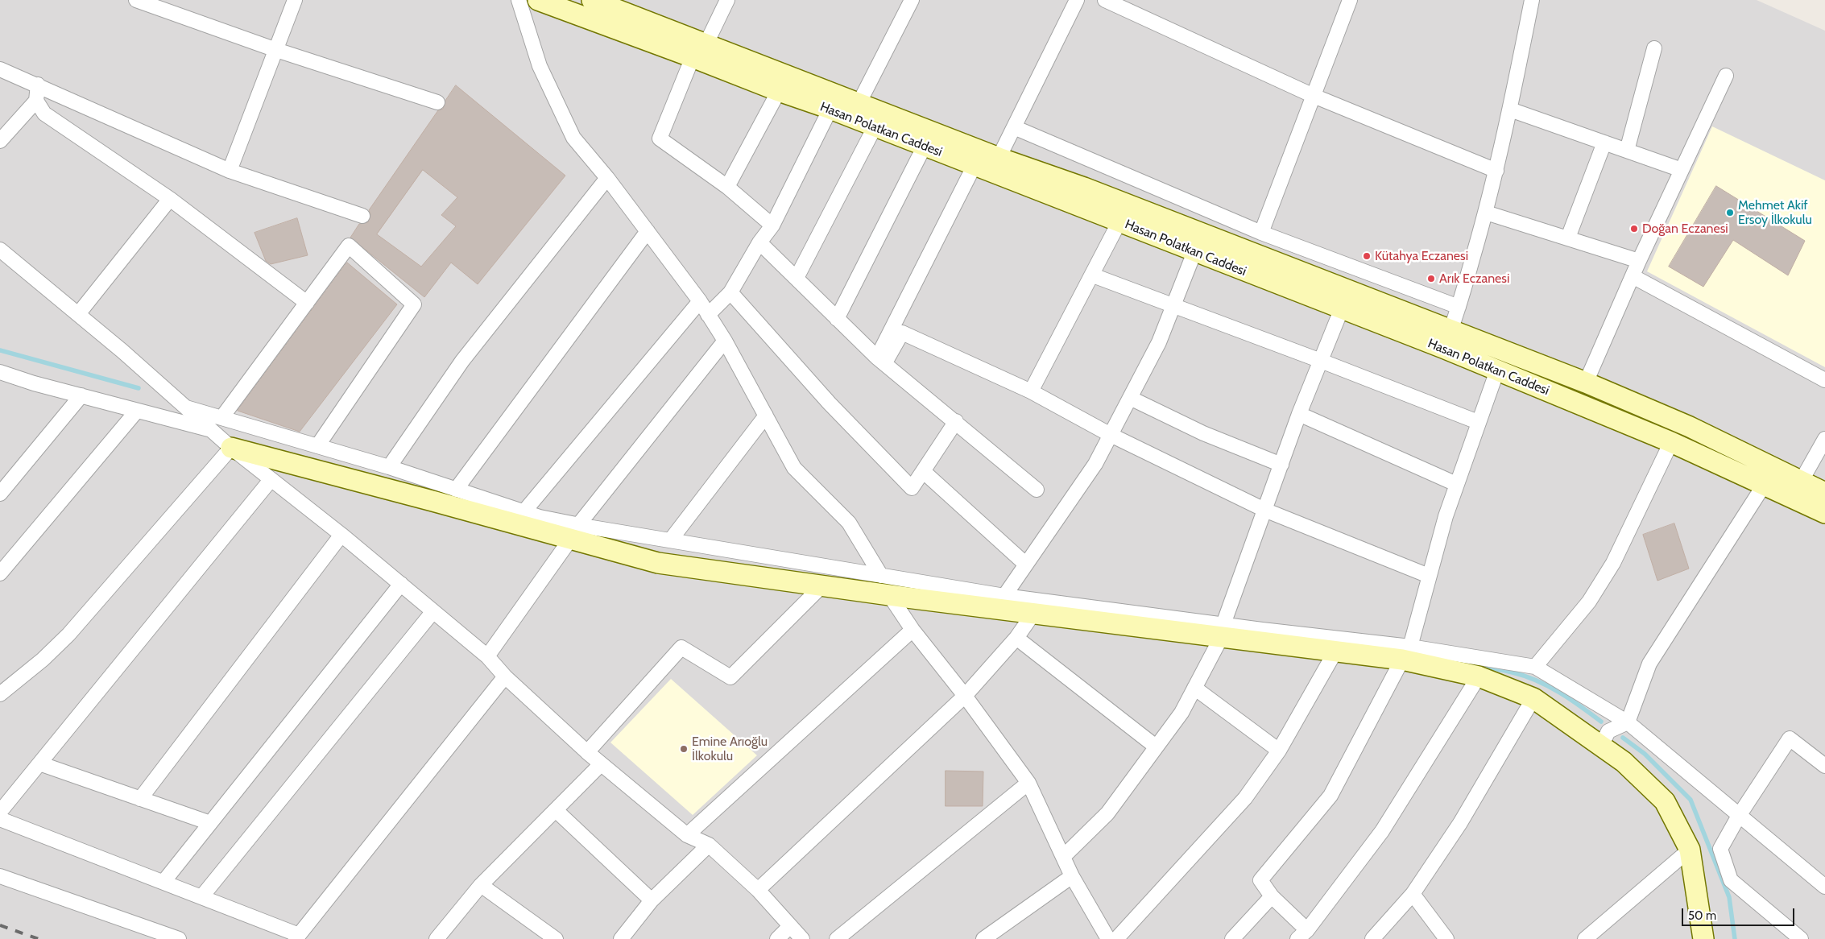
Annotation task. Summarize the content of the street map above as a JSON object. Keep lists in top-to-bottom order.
{
  "streets": {
    "main road": ["Hasan Polatkan Caddesi"]
  },
  "places": [
    "Mehmet Akif Ersoy İlkokulu",
    "Doğan Eczanesi",
    "Kütahya Eczanesi",
    "Arık Eczanesi",
    "Emine Arıoğlu İlkokulu"
  ],
  "scale_bar": "50 m"
}
